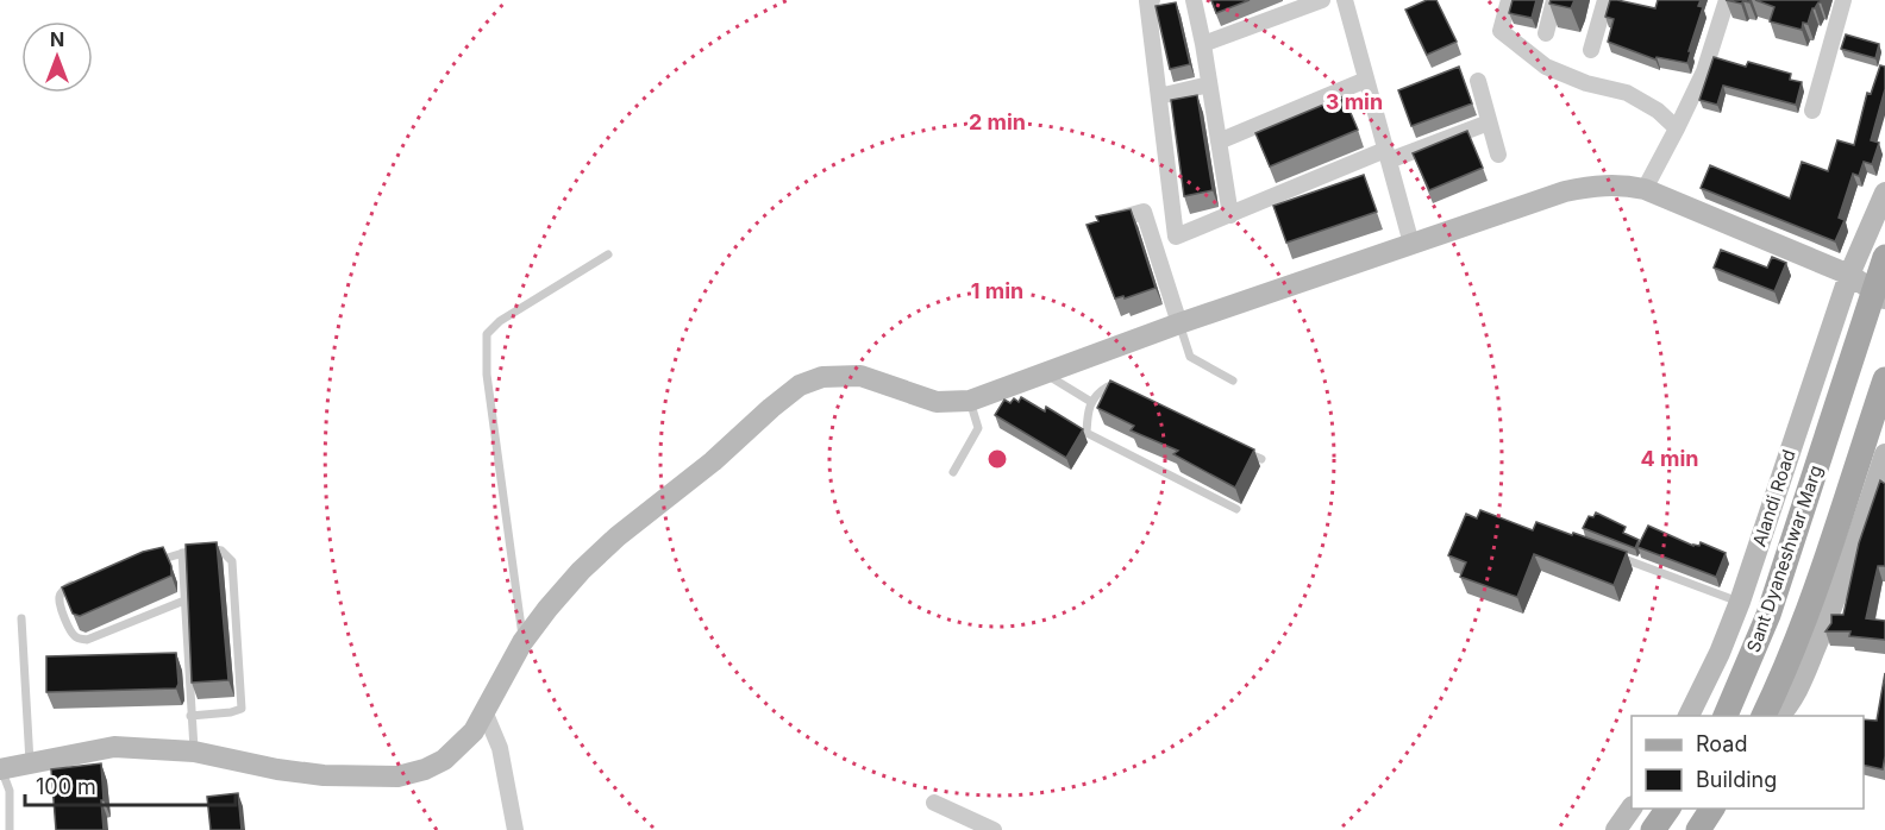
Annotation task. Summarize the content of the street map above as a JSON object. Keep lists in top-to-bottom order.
{
  "streets": {
    "main road": ["Sant Dyaneshwar Marg"],
    "street": ["Alandi Road"]
  },
  "legend": ["Road", "Building"],
  "scale_bar": "100 m",
  "north": "top",
  "rings": [
    "3 min",
    "2 min",
    "1 min",
    "4 min"
  ]
}
